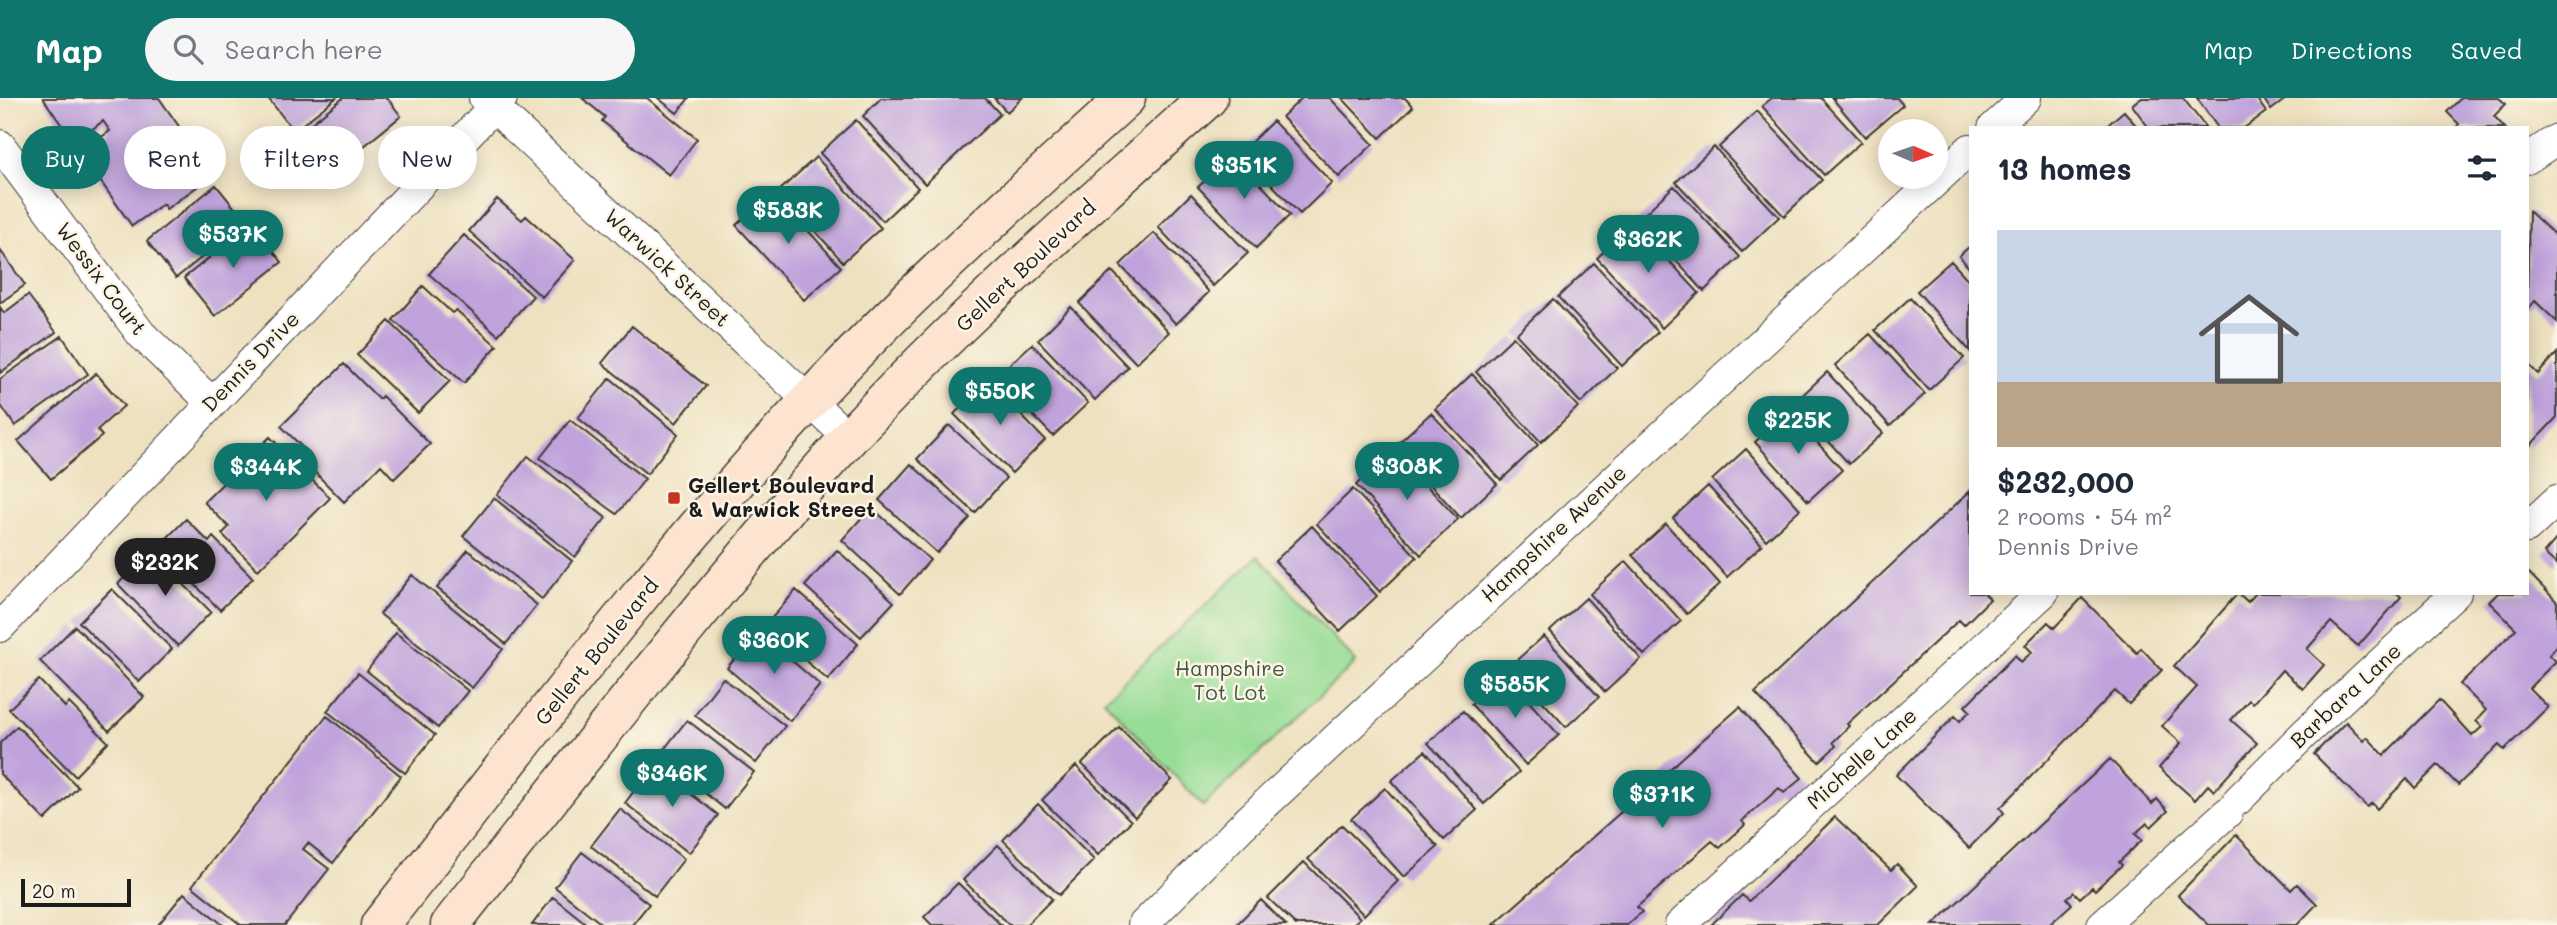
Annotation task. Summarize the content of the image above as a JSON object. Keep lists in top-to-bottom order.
{
  "streets": {
    "main road": ["Gellert Boulevard"],
    "street": [
      "Warwick Street",
      "Wessix Court",
      "Dennis Drive",
      "Hampshire Avenue",
      "Barbara Lane",
      "Michelle Lane"
    ]
  },
  "crossings": [
    ["Gellert Boulevard", "Warwick Street"],
    ["Warwick Street", "Dennis Drive"],
    ["Wessix Court", "Dennis Drive"]
  ],
  "parks": ["Hampshire Tot Lot"],
  "places": {
    "transit": ["Gellert Boulevard & Warwick Street"]
  },
  "scale_bar": "20 m",
  "north": "right",
  "page": {
    "header": "Map",
    "search": "Search here",
    "nav": ["Map", "Directions", "Saved"],
    "chip": [
      "Buy",
      "Rent",
      "Filters",
      "New"
    ],
    "heading": "13 homes",
    "price": [
      "$351K",
      "$583K",
      "$537K",
      "$362K",
      "$550K",
      "$225K",
      "$308K",
      "$344K",
      "$232K",
      "$360K",
      "$585K",
      "$346K",
      "$371K"
    ],
    "list": [
      {
        "name": "$232,000",
        "note": "2 rooms · 54 m² · Dennis Drive"
      }
    ],
    "scale": "20 m"
  }
}
